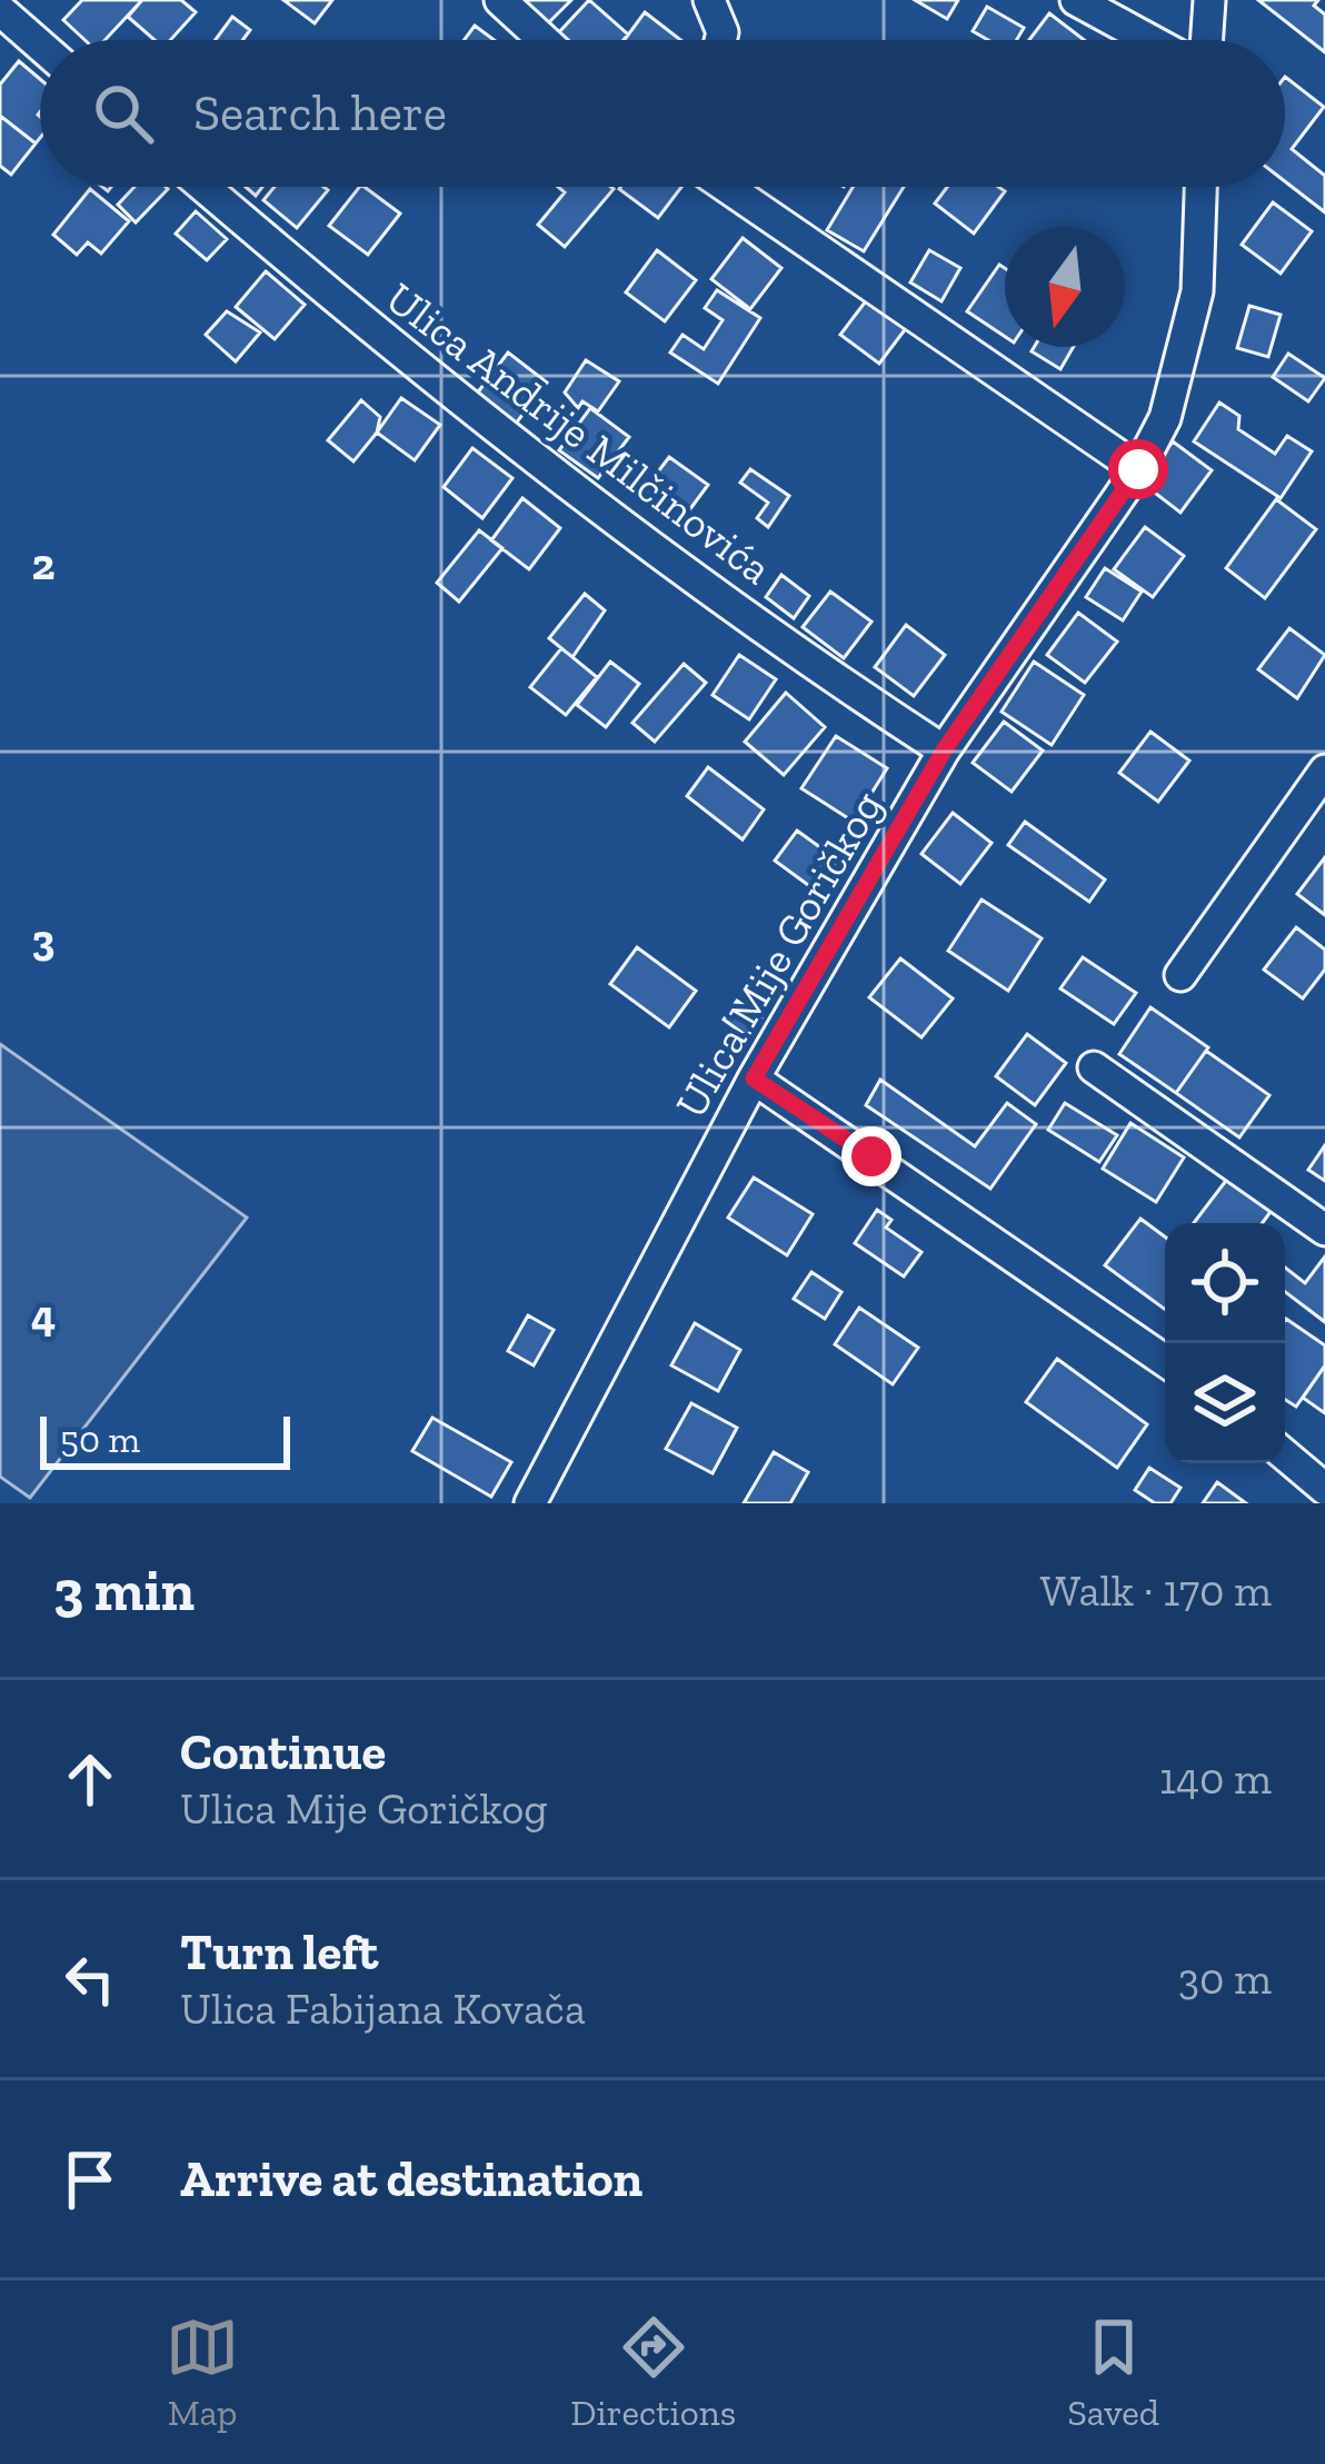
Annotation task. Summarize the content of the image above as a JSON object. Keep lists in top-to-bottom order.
{
  "streets": {
    "street": ["Ulica Andrije Milčinovića", "Ulica Mije Goričkog"]
  },
  "crossings": [
    ["Ulica Andrije Milčinovića", "Ulica Mije Goričkog"]
  ],
  "scale_bar": "50 m",
  "north": "bottom",
  "page": {
    "search": "Search here",
    "scale": "50 m",
    "heading": ["3 min", "Walk · 170 m"],
    "list": [
      ["Continue", "Ulica Mije Goričkog", "140 m"],
      ["Turn left", "Ulica Fabijana Kovača", "30 m"],
      "Arrive at destination"
    ],
    "nav": ["Map", "Directions", "Saved"]
  },
  "grid": {
    "rows": ["2", "3", "4"]
  }
}
